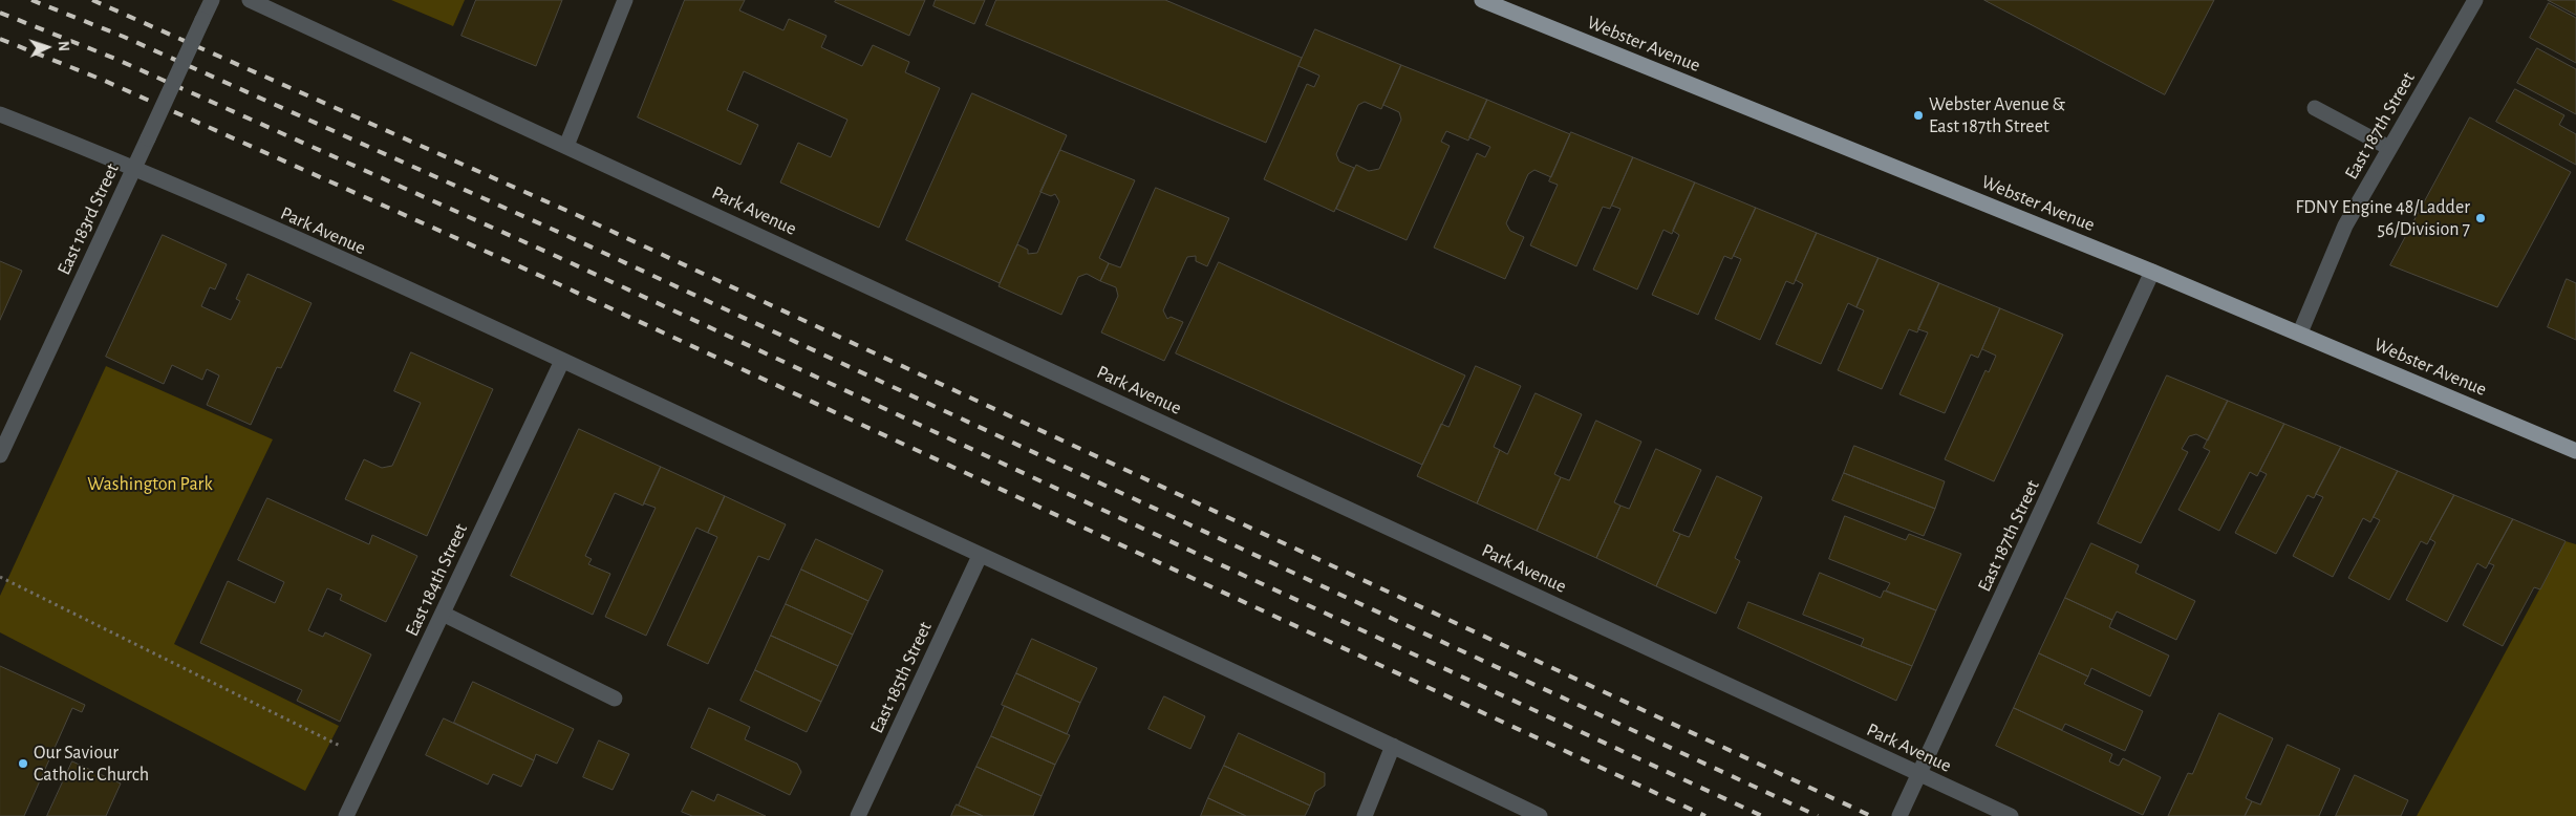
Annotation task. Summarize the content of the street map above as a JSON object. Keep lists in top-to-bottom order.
{
  "streets": {
    "main road": ["Webster Avenue"],
    "street": [
      "East 187th Street",
      "Park Avenue",
      "East 183rd Street",
      "East 184th Street",
      "East 185th Street"
    ]
  },
  "crossings": [
    ["Webster Avenue", "East 187th Street"],
    ["East 187th Street", "Park Avenue"],
    ["Park Avenue", "East 183rd Street"],
    ["Park Avenue", "East 184th Street"],
    ["Park Avenue", "East 185th Street"]
  ],
  "parks": ["Washington Park"],
  "places": ["Webster Avenue & East 187th Street", "FDNY Engine 48/Ladder 56/Division 7", "Our Saviour Catholic Church"],
  "north": "right"
}
